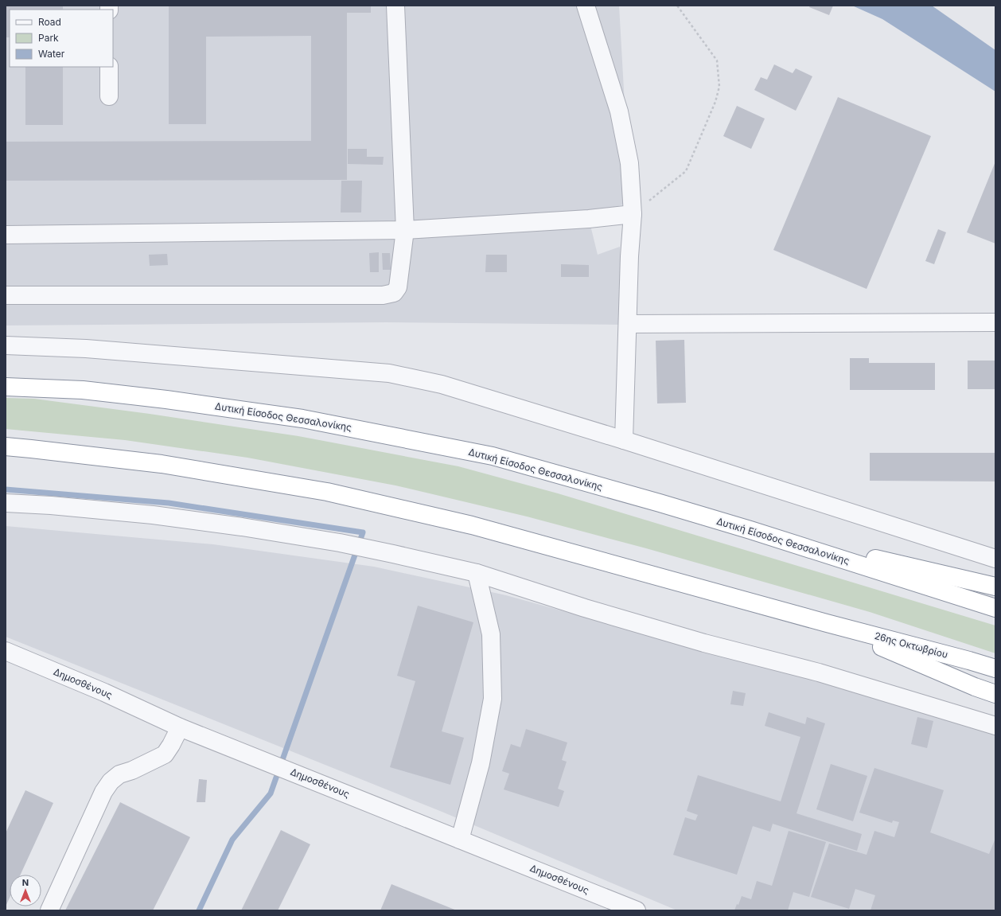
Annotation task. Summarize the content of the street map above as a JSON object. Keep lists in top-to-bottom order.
{
  "streets": {
    "highway": ["Δυτική Είσοδος Θεσσαλονίκης", "26ης Οκτωβρίου"],
    "street": ["Δημοσθένους"]
  },
  "legend": ["Road", "Park", "Water"],
  "north": "top"
}
